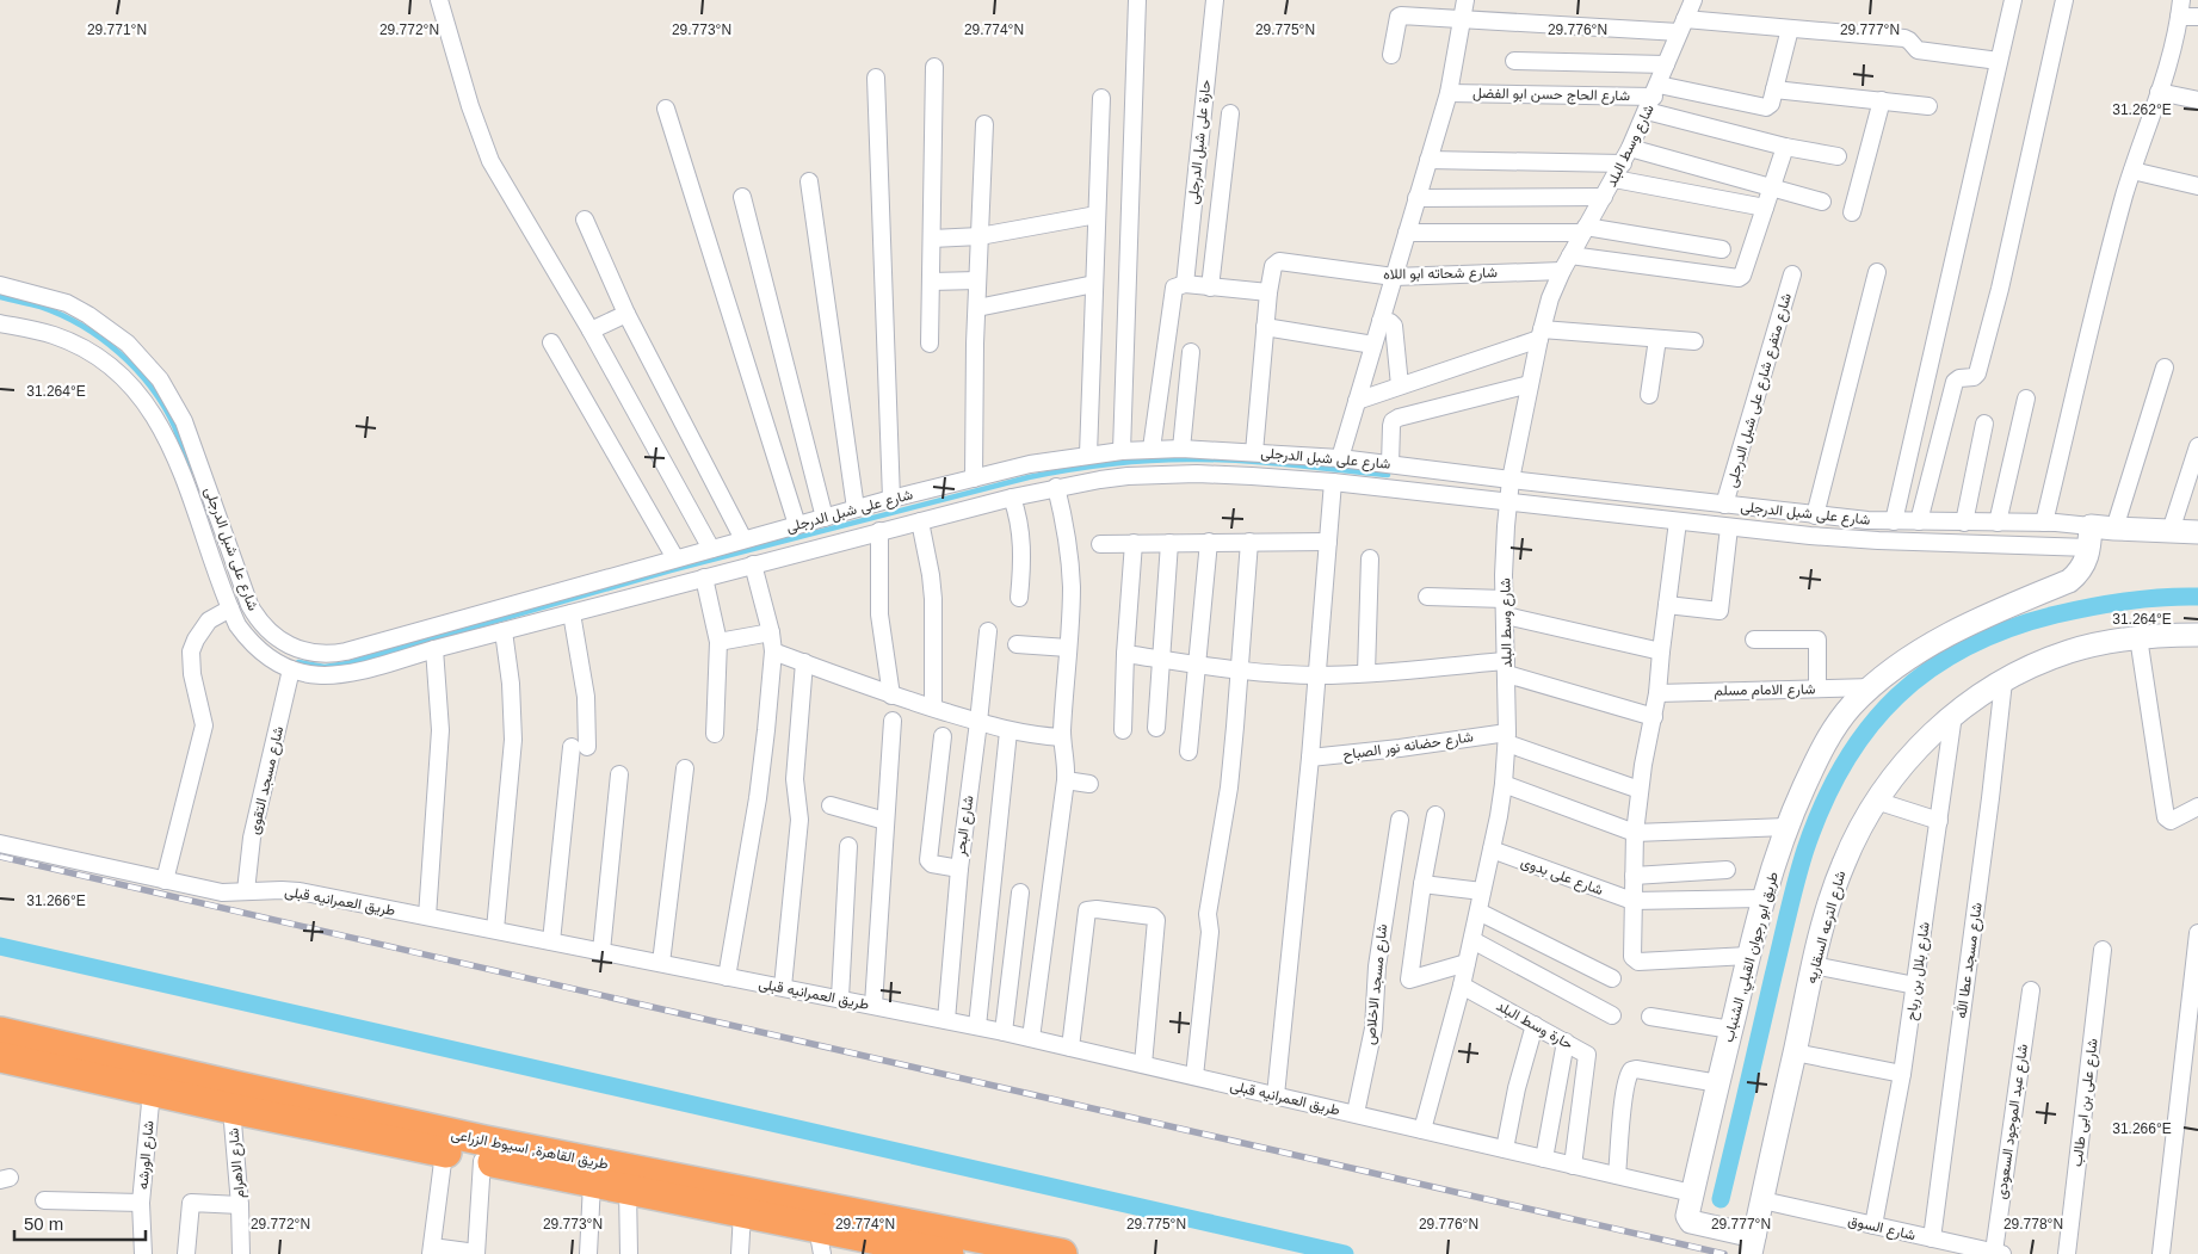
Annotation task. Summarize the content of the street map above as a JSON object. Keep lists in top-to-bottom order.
{
  "streets": {
    "highway": ["طريق القاهرة, اسيوط الزراعى"],
    "street": [
      "شارع الحاج حسن ابو الفضل",
      "حارة على شبل الدرجلى",
      "شارع وسط البلد",
      "شارع شحاته ابو اللاه",
      "شارع متفرع شارع على شبل الدرجلى",
      "شارع على شبل الدرجلى",
      "شارع الامام مسلم",
      "شارع حضانه نور الصباح",
      "شارع مسجد التقوى",
      "شارع البحر",
      "شارع على بدوى",
      "طريق العمرانيه قبلى",
      "شارع الترعه السقاريه",
      "طريق ابو رجوان القبلي, الشنباب",
      "شارع مسجد عطا الله",
      "شارع بلال بن رباح",
      "شارع مسجد الاخلاص",
      "حارة وسط البلد",
      "شارع على بن ابى طالب",
      "شارع عبد الموجود السعودى",
      "شارع الورشه",
      "شارع الاهرام",
      "شارع السوق"
    ]
  },
  "crossings": [
    ["شارع الحاج حسن ابو الفضل", "شارع وسط البلد"],
    ["حارة على شبل الدرجلى", "شارع على شبل الدرجلى"],
    ["شارع وسط البلد", "شارع شحاته ابو اللاه"],
    ["شارع وسط البلد", "شارع على شبل الدرجلى"],
    ["شارع وسط البلد", "شارع حضانه نور الصباح"],
    ["شارع وسط البلد", "شارع على بدوى"],
    ["شارع وسط البلد", "طريق العمرانيه قبلى"],
    ["شارع وسط البلد", "حارة وسط البلد"],
    ["شارع متفرع شارع على شبل الدرجلى", "شارع على شبل الدرجلى"],
    ["شارع على شبل الدرجلى", "شارع مسجد التقوى"],
    ["شارع على شبل الدرجلى", "طريق ابو رجوان القبلي, الشنباب"],
    ["شارع الامام مسلم", "طريق ابو رجوان القبلي, الشنباب"],
    ["شارع مسجد التقوى", "طريق العمرانيه قبلى"],
    ["شارع البحر", "طريق العمرانيه قبلى"],
    ["طريق العمرانيه قبلى", "طريق ابو رجوان القبلي, الشنباب"],
    ["طريق العمرانيه قبلى", "شارع مسجد الاخلاص"],
    ["طريق العمرانيه قبلى", "حارة وسط البلد"],
    ["شارع الترعه السقاريه", "طريق ابو رجوان القبلي, الشنباب"],
    ["شارع الترعه السقاريه", "شارع مسجد عطا الله"],
    ["شارع الترعه السقاريه", "شارع بلال بن رباح"],
    ["شارع الترعه السقاريه", "شارع السوق"],
    ["شارع مسجد عطا الله", "شارع السوق"],
    ["شارع بلال بن رباح", "شارع السوق"],
    ["شارع عبد الموجود السعودى", "شارع السوق"],
    ["طريق القاهرة, اسيوط الزراعى", "شارع الورشه"],
    ["طريق القاهرة, اسيوط الزراعى", "شارع الاهرام"]
  ],
  "scale_bar": "50 m",
  "coordinates": [
    "29.771°N",
    "29.772°N",
    "29.773°N",
    "29.774°N",
    "29.775°N",
    "29.776°N",
    "29.777°N",
    "31.262°E",
    "31.264°E",
    "31.266°E",
    "29.778°N"
  ]
}
